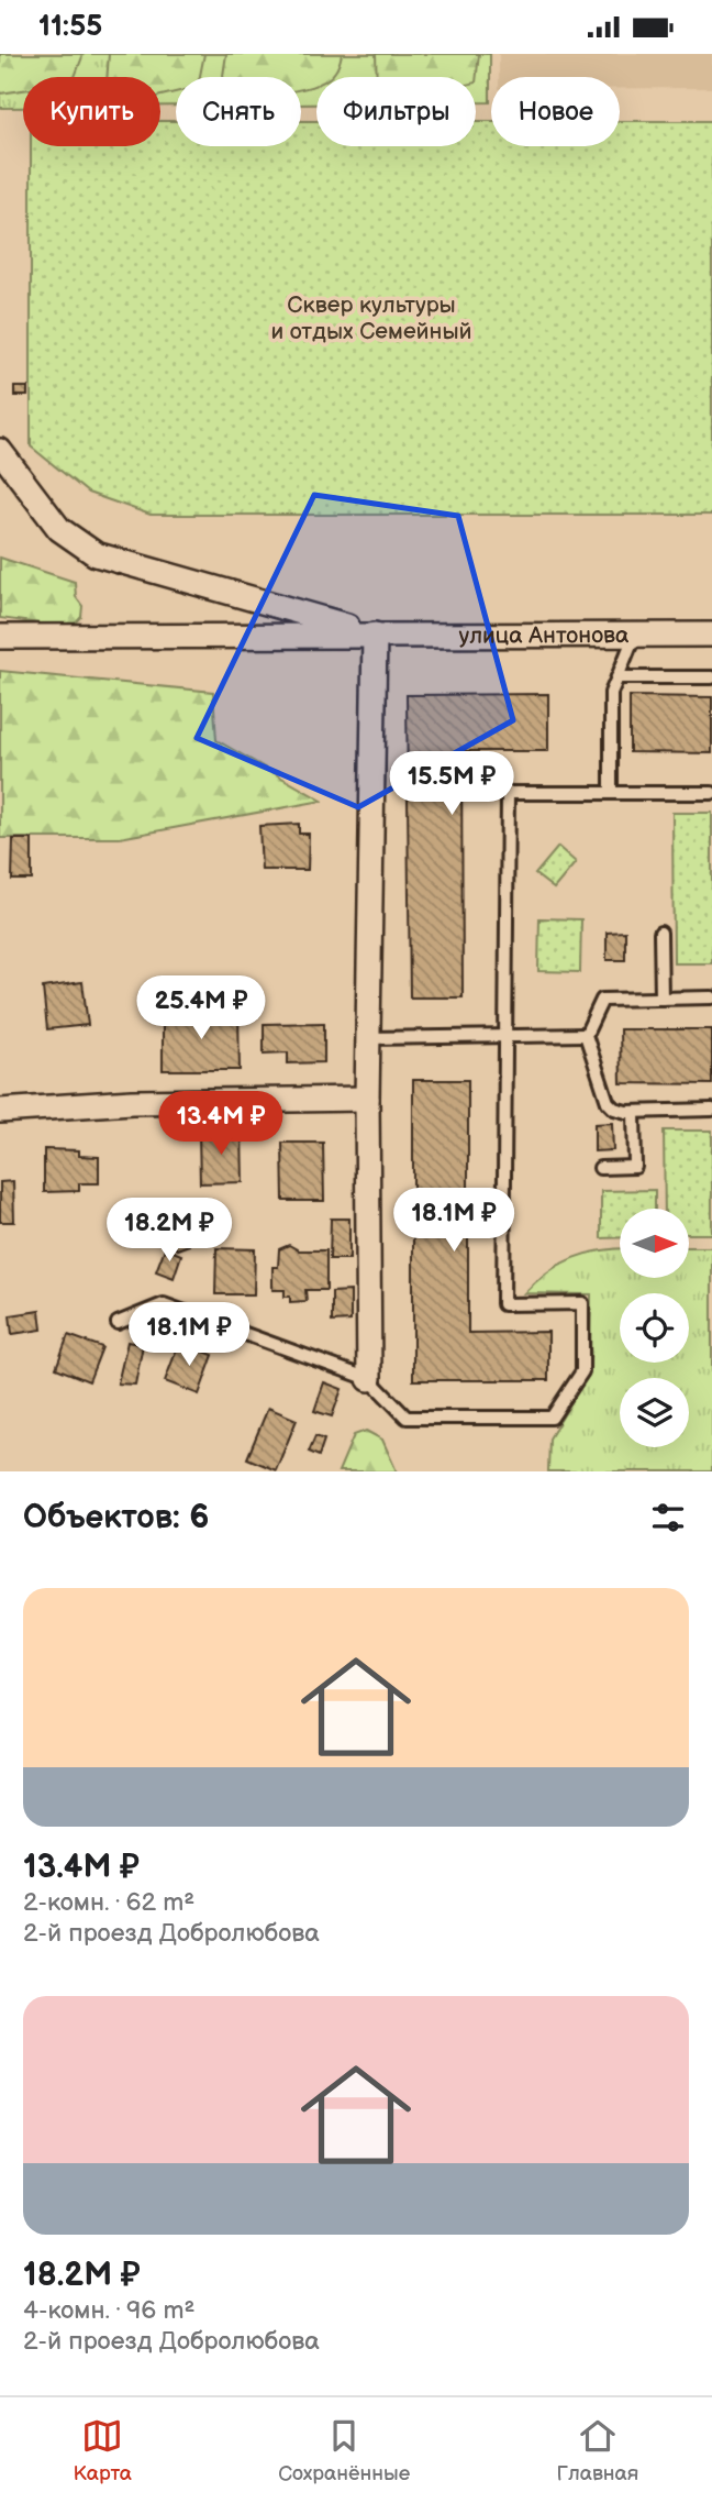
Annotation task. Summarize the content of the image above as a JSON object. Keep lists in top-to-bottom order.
{
  "streets": {
    "street": ["улица Антонова"]
  },
  "parks": ["Сквер культуры и отдых Семейный"],
  "north": "right",
  "page": {
    "status": "11:55",
    "chip": [
      "Купить",
      "Снять",
      "Фильтры",
      "Новое"
    ],
    "price": [
      "15.5M ₽",
      "25.4M ₽",
      "13.4M ₽",
      "18.1M ₽",
      "18.2M ₽",
      "18.1M ₽"
    ],
    "heading": "Объектов: 6",
    "list": [
      {
        "name": "13.4M ₽",
        "note": "2-комн. · 62 m² · 2-й проезд Добролюбова"
      },
      {
        "name": "18.2M ₽",
        "note": "4-комн. · 96 m² · 2-й проезд Добролюбова"
      }
    ],
    "tabs": ["Карта", "Сохранённые", "Главная"]
  }
}
